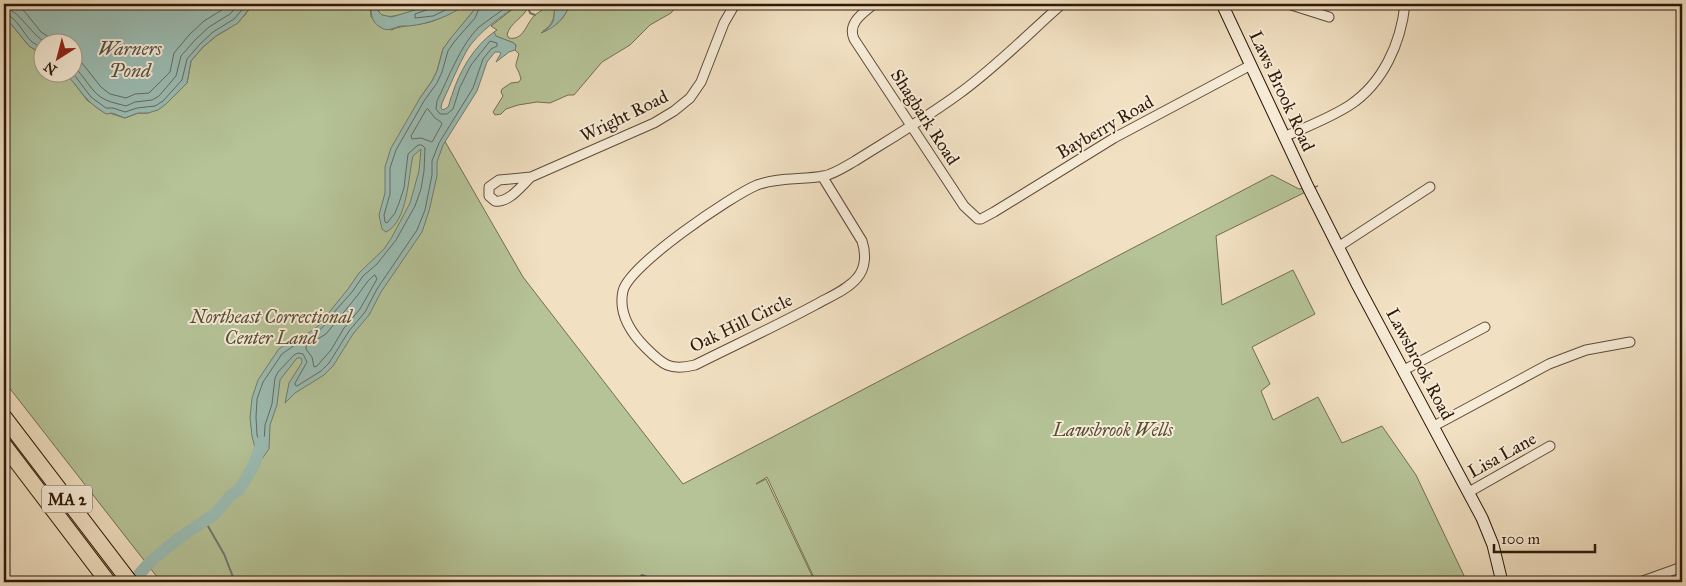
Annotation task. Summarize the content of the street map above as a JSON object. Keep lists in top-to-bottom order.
{
  "streets": {
    "highway": ["MA 2"],
    "street": [
      "Laws Brook Road",
      "Wright Road",
      "Shagbark Road",
      "Bayberry Road",
      "Oak Hill Circle",
      "Lawsbrook Road",
      "Lisa Lane"
    ]
  },
  "crossings": [
    ["Laws Brook Road", "Bayberry Road"],
    ["Laws Brook Road", "Lawsbrook Road"],
    ["Shagbark Road", "Bayberry Road"],
    ["Shagbark Road", "Oak Hill Circle"],
    ["Lawsbrook Road", "Lisa Lane"]
  ],
  "water": ["Warners Pond"],
  "parks": ["Northeast Correctional Center Land", "Lawsbrook Wells"],
  "scale_bar": "100 m",
  "north": "bottom left"
}
